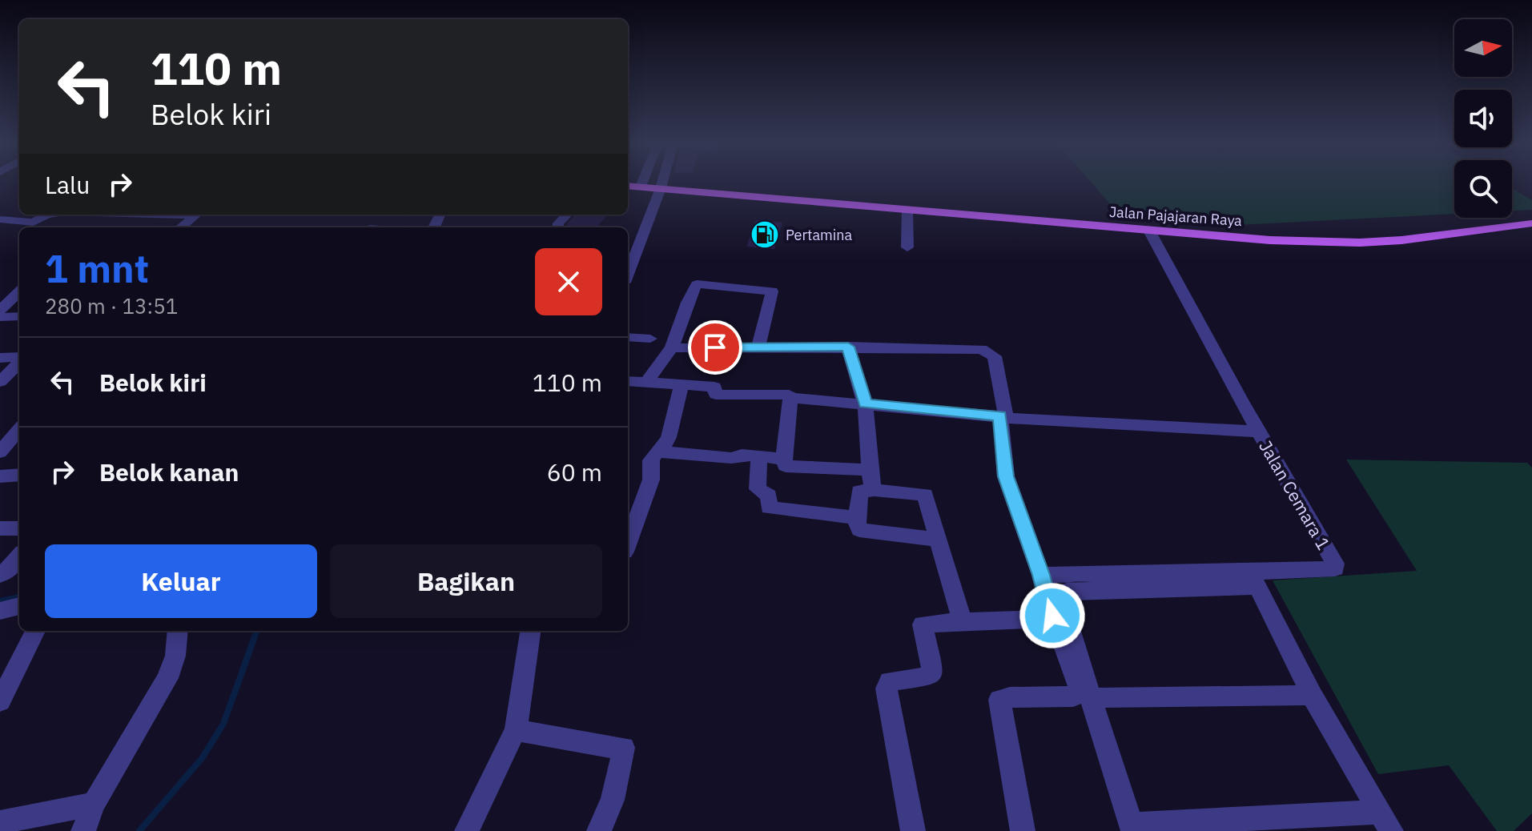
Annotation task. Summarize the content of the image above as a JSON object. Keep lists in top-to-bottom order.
{
  "streets": {
    "main road": ["Jalan Pajajaran Raya"],
    "street": ["Jalan Cemara 1"]
  },
  "crossings": [
    ["Jalan Pajajaran Raya", "Jalan Cemara 1"]
  ],
  "places": {
    "fuel station": ["Pertamina"]
  },
  "north": "right",
  "page": {
    "turn": ["110 m", "Belok kiri"],
    "then": "Lalu",
    "heading": ["1 mnt", "280 m · 13:51"],
    "list": [
      {
        "name": "Belok kiri",
        "value": "110 m"
      },
      {
        "name": "Belok kanan",
        "value": "60 m"
      }
    ],
    "buttons": ["Keluar", "Bagikan"]
  }
}
